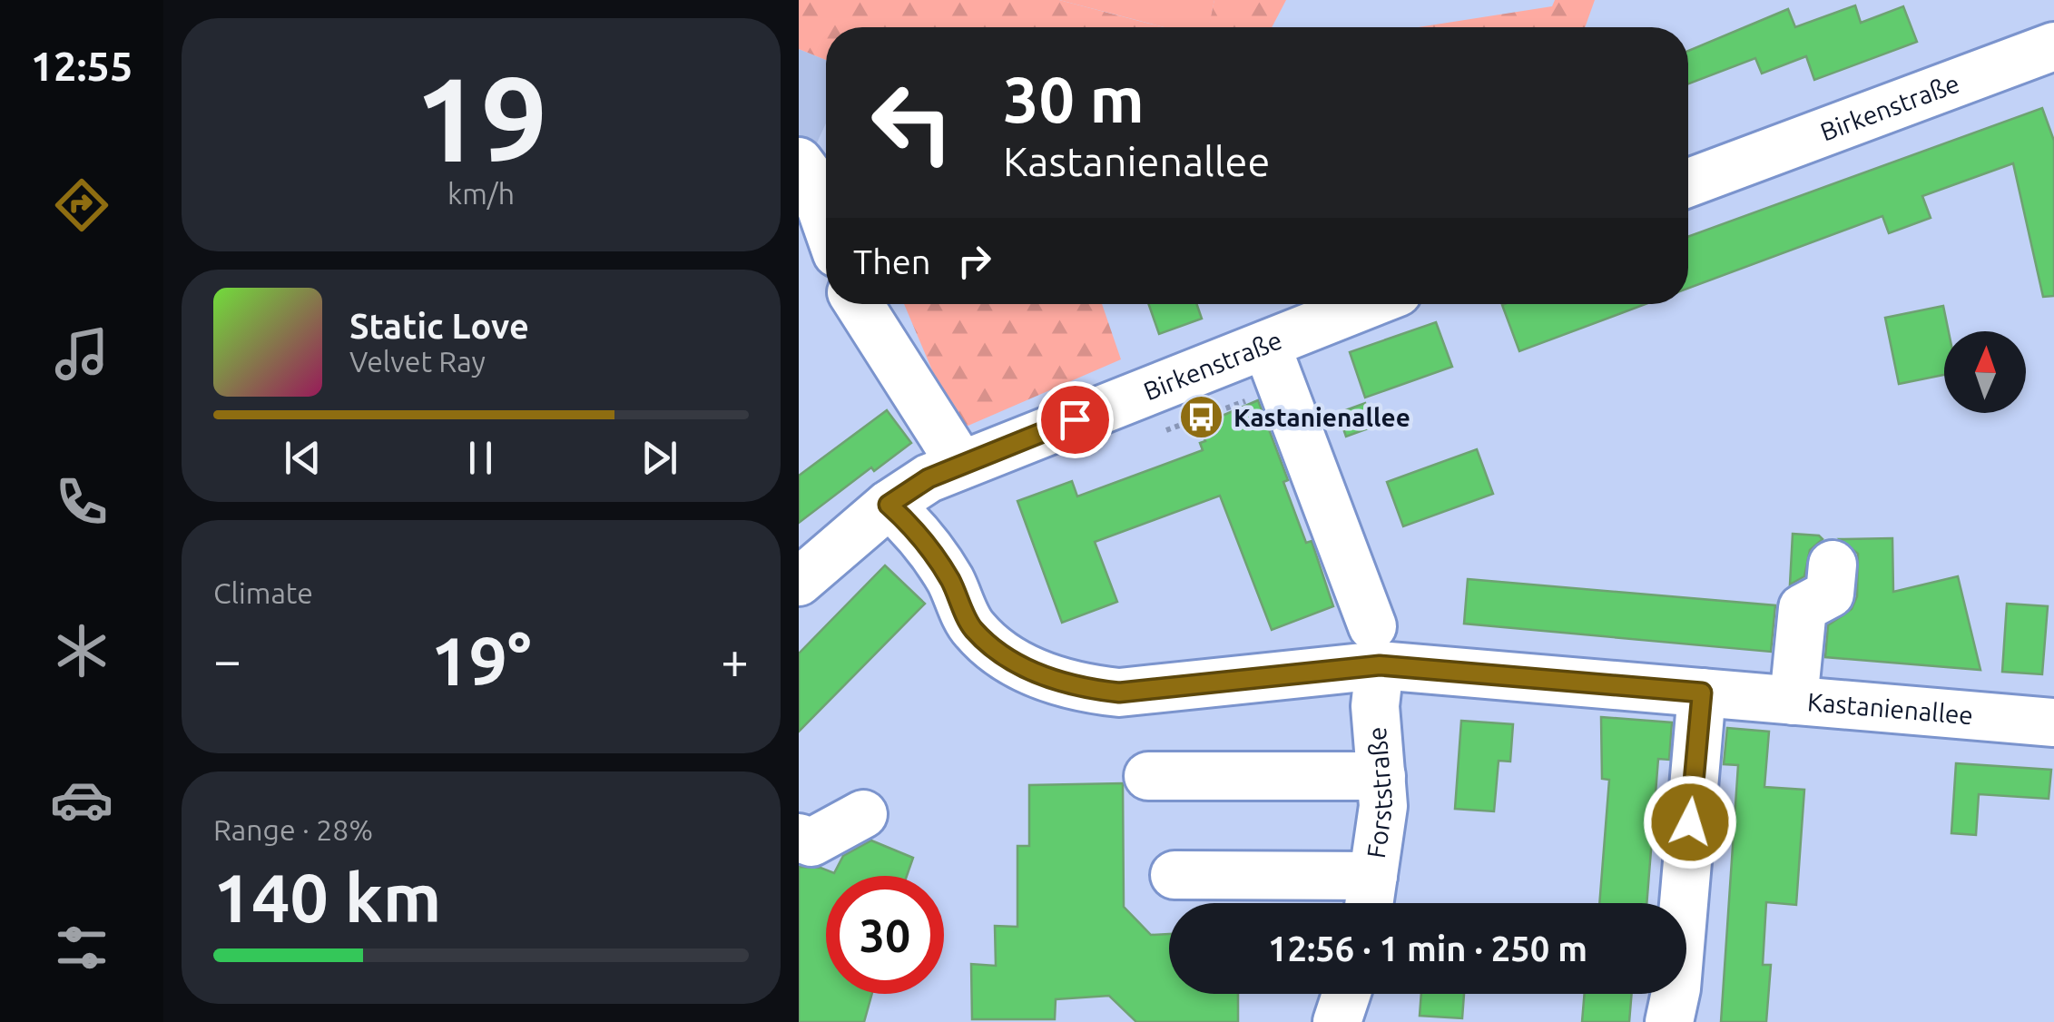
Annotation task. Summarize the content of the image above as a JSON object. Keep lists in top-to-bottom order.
{
  "streets": {
    "street": ["Birkenstraße", "Kastanienallee", "Forststraße"]
  },
  "crossings": [
    ["Birkenstraße", "Kastanienallee"],
    ["Kastanienallee", "Forststraße"]
  ],
  "places": {
    "bus stop": ["Kastanienallee"]
  },
  "north": "top",
  "page": {
    "tabs": "12:55",
    "tile": [
      ["19", "km/h"],
      "Climate",
      ["Range · 28%", "140 km"]
    ],
    "turn": ["30 m", "Kastanienallee"],
    "then": "Then",
    "song": ["Static Love", "Velvet Ray"],
    "heat": ["−", "19°", "+"],
    "limit": "30",
    "trip": "12:56 · 1 min · 250 m"
  }
}
